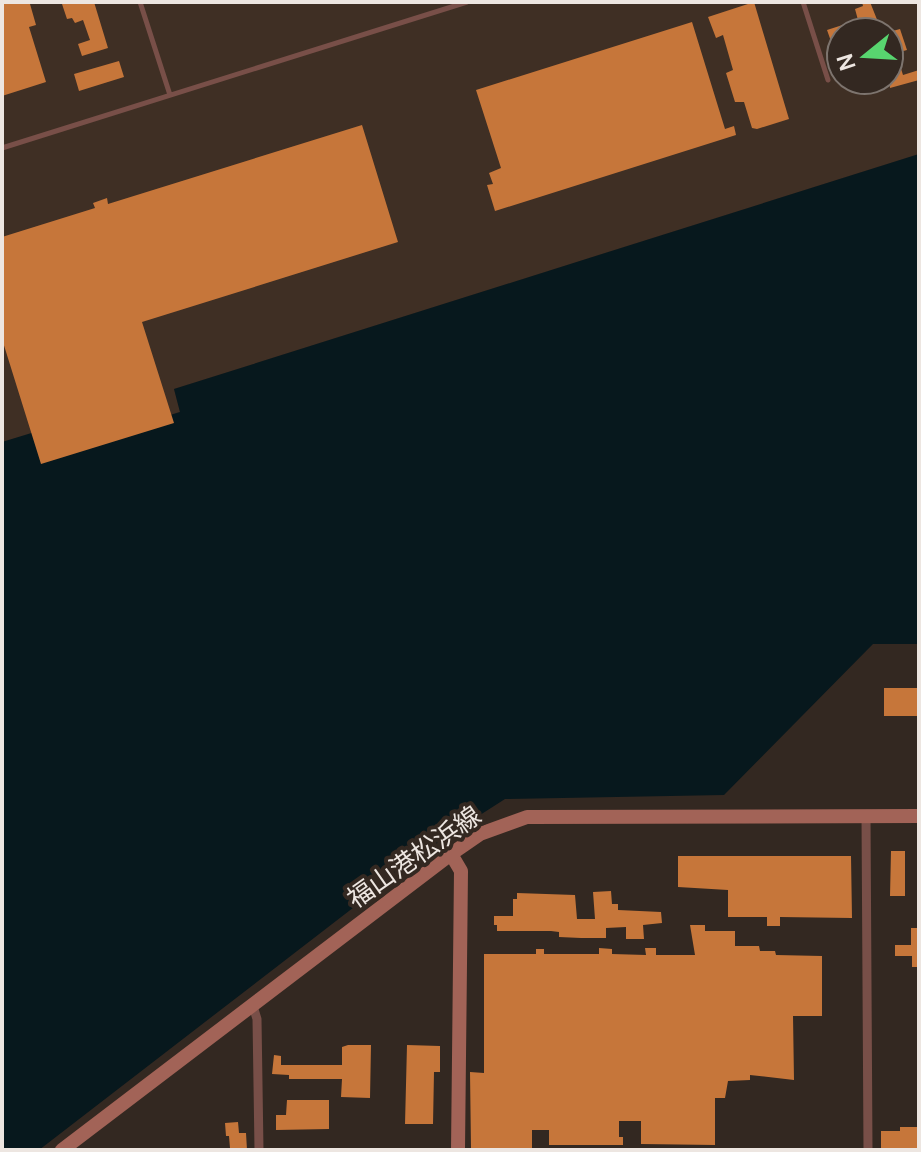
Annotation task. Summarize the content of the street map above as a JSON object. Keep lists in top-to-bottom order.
{
  "streets": {
    "main road": ["福山港松浜線"]
  },
  "north": "left"
}
